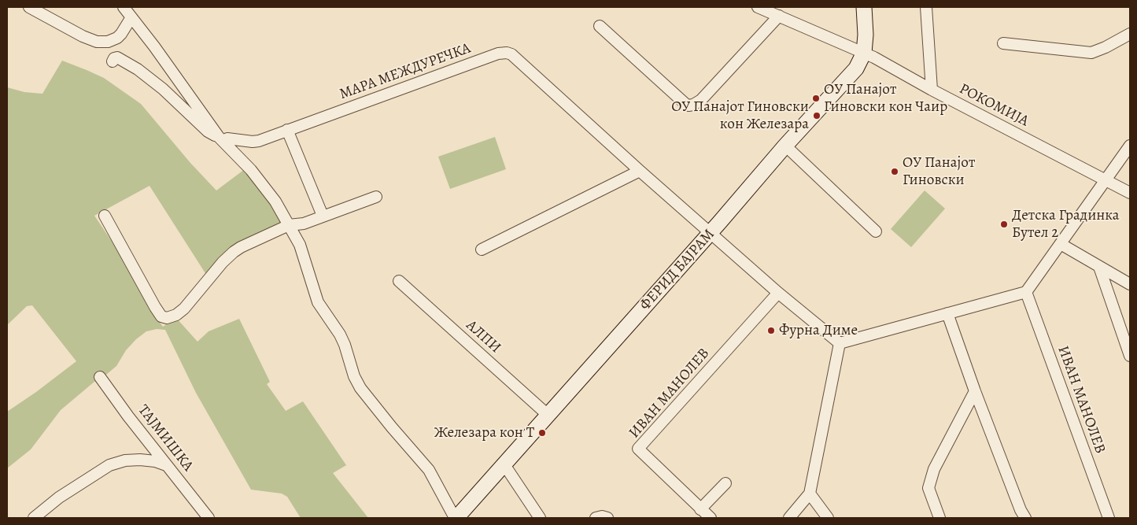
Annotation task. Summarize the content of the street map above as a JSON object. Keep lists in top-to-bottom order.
{
  "streets": {
    "street": [
      "МАРА МЕЖДУРЕЧКА",
      "РОКОМИЈА",
      "ФЕРИД БАЈРАМ",
      "АЛПИ",
      "ИВАН МАНОЛЕВ",
      "ТАЈМИШКА"
    ]
  },
  "crossings": [
    ["МАРА МЕЖДУРЕЧКА", "ФЕРИД БАЈРАМ"],
    ["РОКОМИЈА", "ФЕРИД БАЈРАМ"],
    ["ФЕРИД БАЈРАМ", "АЛПИ"]
  ],
  "places": [
    "ОУ Панајот Гиновски кон Чаир",
    "ОУ Панајот Гиновски кон Железара",
    "ОУ Панајот Гиновски",
    "Детска Градинка Бутел 2",
    "Фурна Диме",
    "Железара кон Т"
  ]
}
